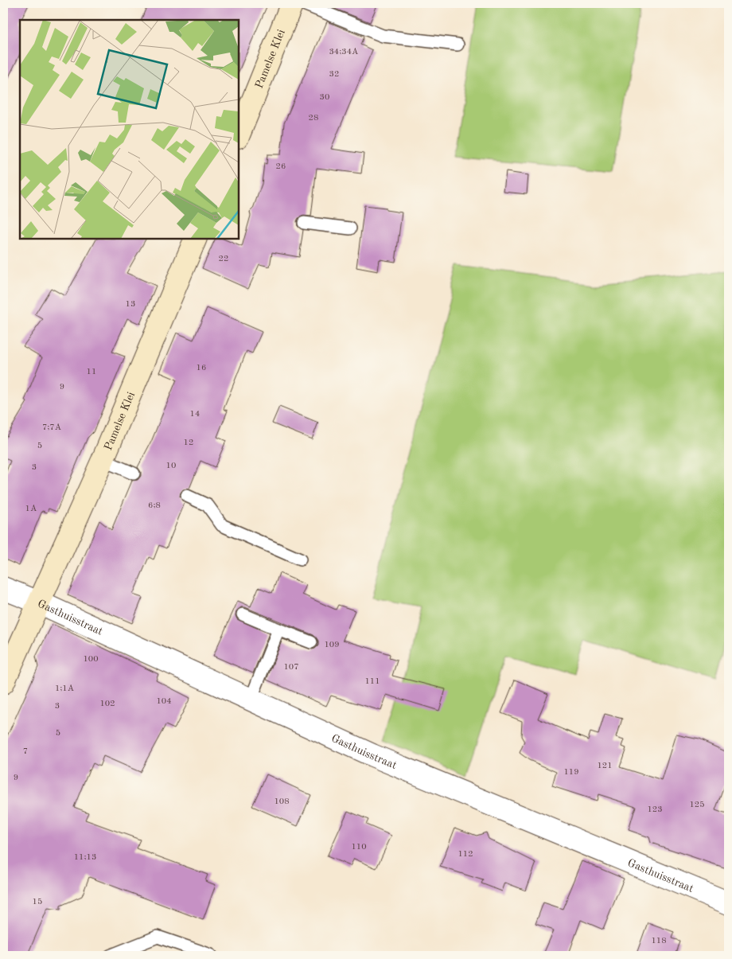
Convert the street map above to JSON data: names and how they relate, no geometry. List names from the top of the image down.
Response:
{
  "streets": {
    "main road": ["Pamelse Klei"],
    "street": ["Gasthuisstraat"]
  },
  "crossings": [
    ["Pamelse Klei", "Gasthuisstraat"]
  ],
  "house_numbers": [
    "34;34A",
    "32",
    "30",
    "28",
    "26",
    "22",
    "13",
    "16",
    "11",
    "9",
    "14",
    "7;7A",
    "12",
    "5",
    "10",
    "3",
    "6;8",
    "1A",
    "109",
    "100",
    "107",
    "111",
    "1;1A",
    "104",
    "102",
    "3",
    "5",
    "7",
    "121",
    "119",
    "9",
    "108",
    "125",
    "123",
    "110",
    "112",
    "11;13",
    "15",
    "118"
  ]
}
